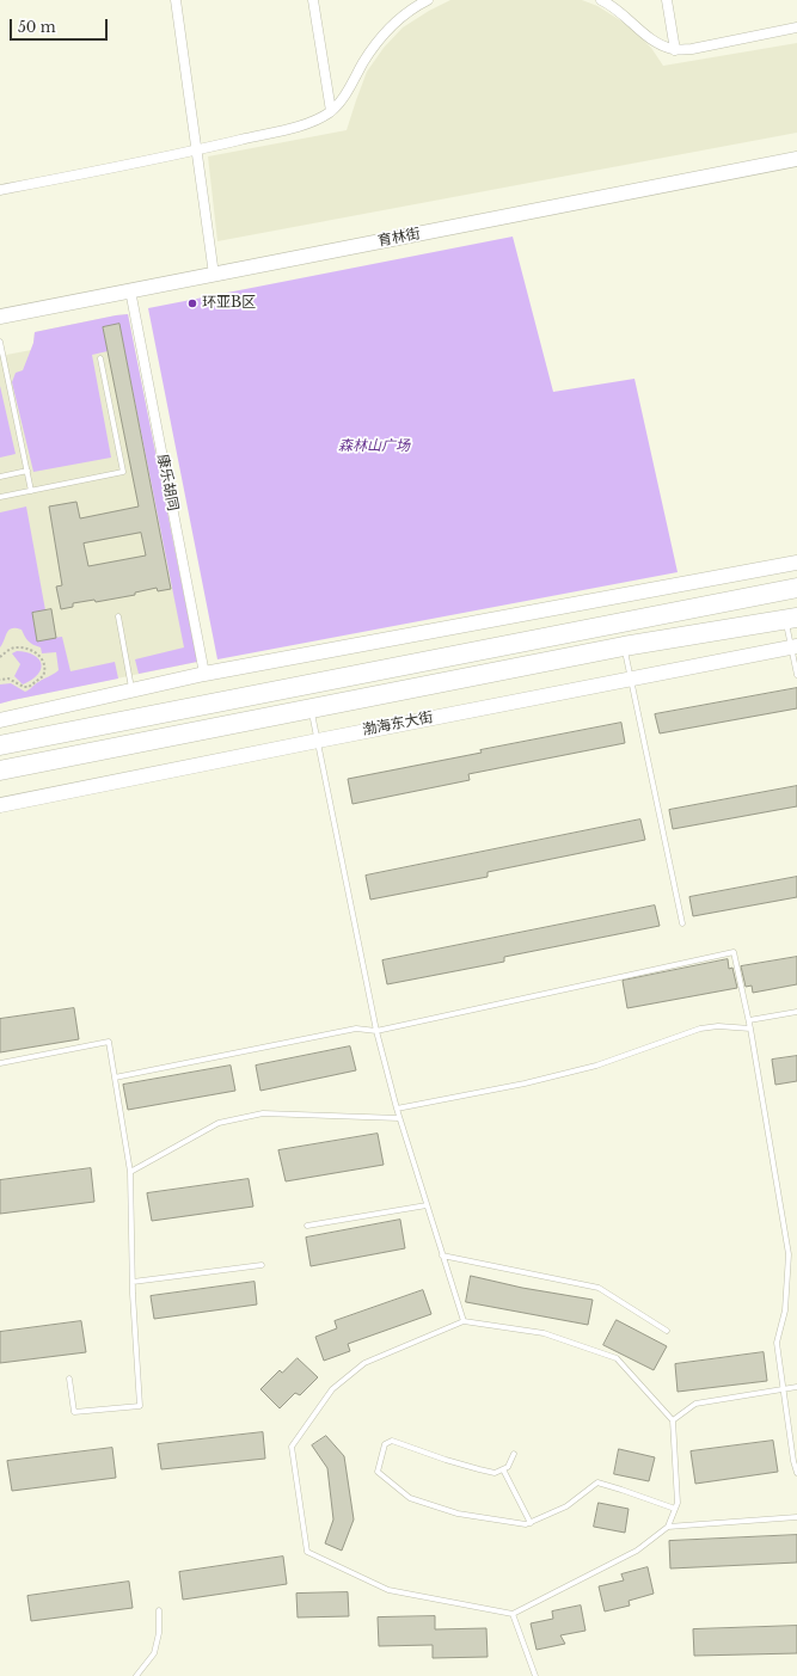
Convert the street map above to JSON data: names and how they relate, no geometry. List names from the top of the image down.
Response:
{
  "streets": {
    "street": ["育林街", "康乐胡同", "渤海东大街"]
  },
  "crossings": [
    ["育林街", "康乐胡同"]
  ],
  "parks": ["森林山广场"],
  "places": ["环亚B区"],
  "scale_bar": "50 m"
}
